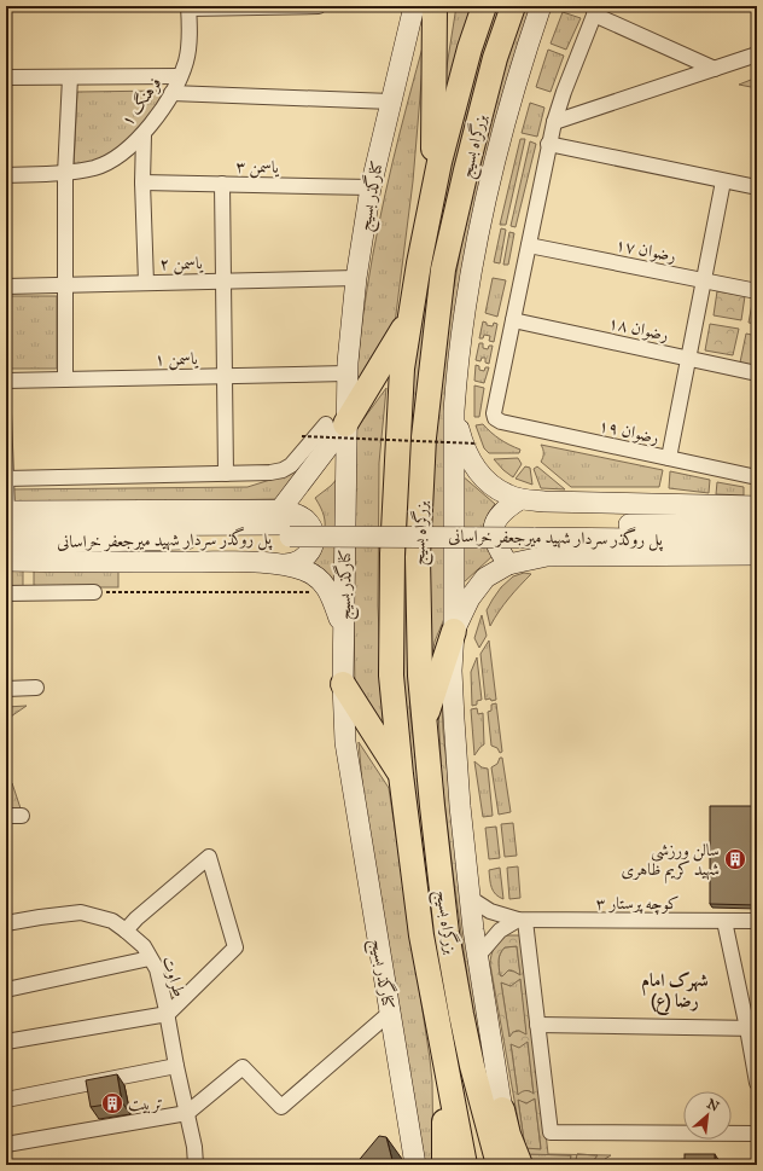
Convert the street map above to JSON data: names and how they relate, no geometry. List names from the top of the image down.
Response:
{
  "streets": {
    "highway": ["بزرگراه بسیج"],
    "main road": ["کنارگذر بسیج", "پل روگذر سردار شهید میرجعفر خراسانی"],
    "street": [
      "فرهنگ ۱",
      "یاسمن ۳",
      "رضوان ۱۷",
      "یاسمن ۲",
      "رضوان ۱۸",
      "یاسمن ۱",
      "رضوان ۱۹",
      "کوچه پرستار ۳",
      "طراوت"
    ]
  },
  "crossings": [
    ["یاسمن ۳", "کنارگذر بسیج"],
    ["کنارگذر بسیج", "یاسمن ۲"],
    ["کنارگذر بسیج", "یاسمن ۱"],
    ["رضوان ۱۸", "رضوان ۱۹"]
  ],
  "districts": ["شهرک امام رضا (ع)"],
  "places": {
    "building": ["سالن ورزشی شهید کریم ظاهری", "تربیت"]
  },
  "north": "top right"
}
